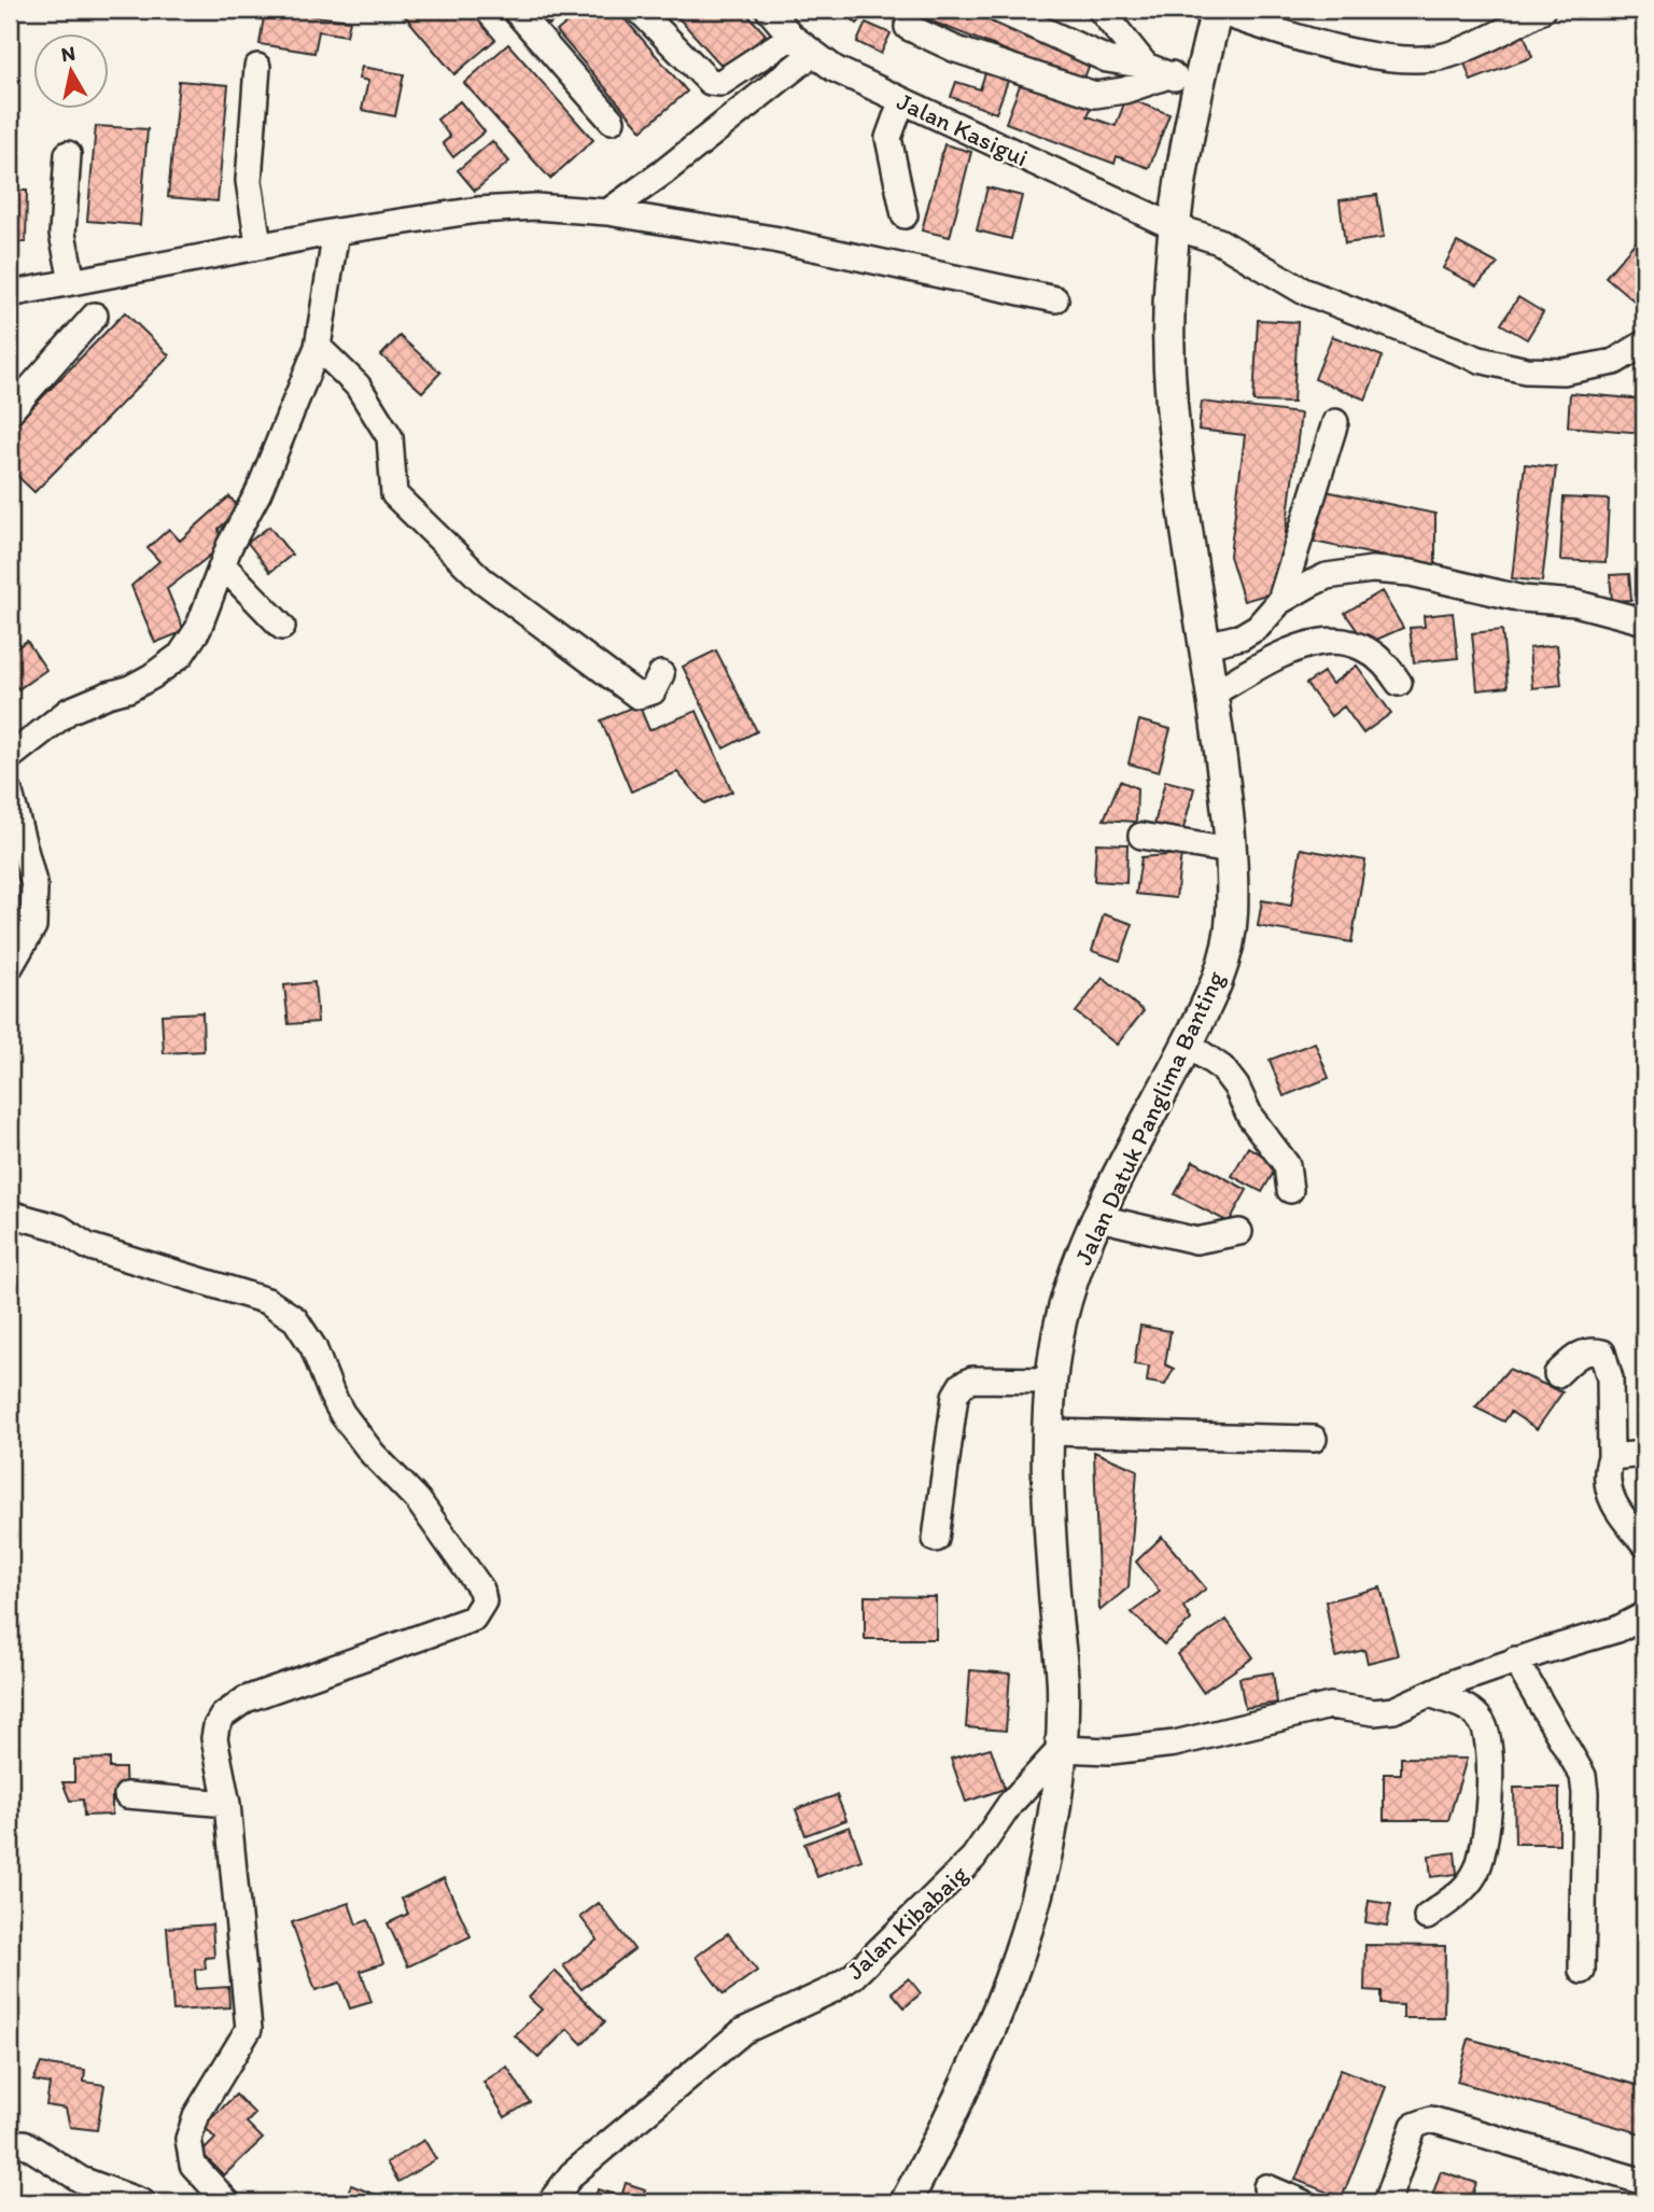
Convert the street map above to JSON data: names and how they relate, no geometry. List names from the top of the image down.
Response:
{
  "streets": {
    "main road": ["Jalan Datuk Panglima Banting"],
    "street": ["Jalan Kasigui", "Jalan Kibabaig"]
  },
  "crossings": [
    ["Jalan Kasigui", "Jalan Datuk Panglima Banting"],
    ["Jalan Datuk Panglima Banting", "Jalan Kibabaig"]
  ],
  "north": "top"
}
